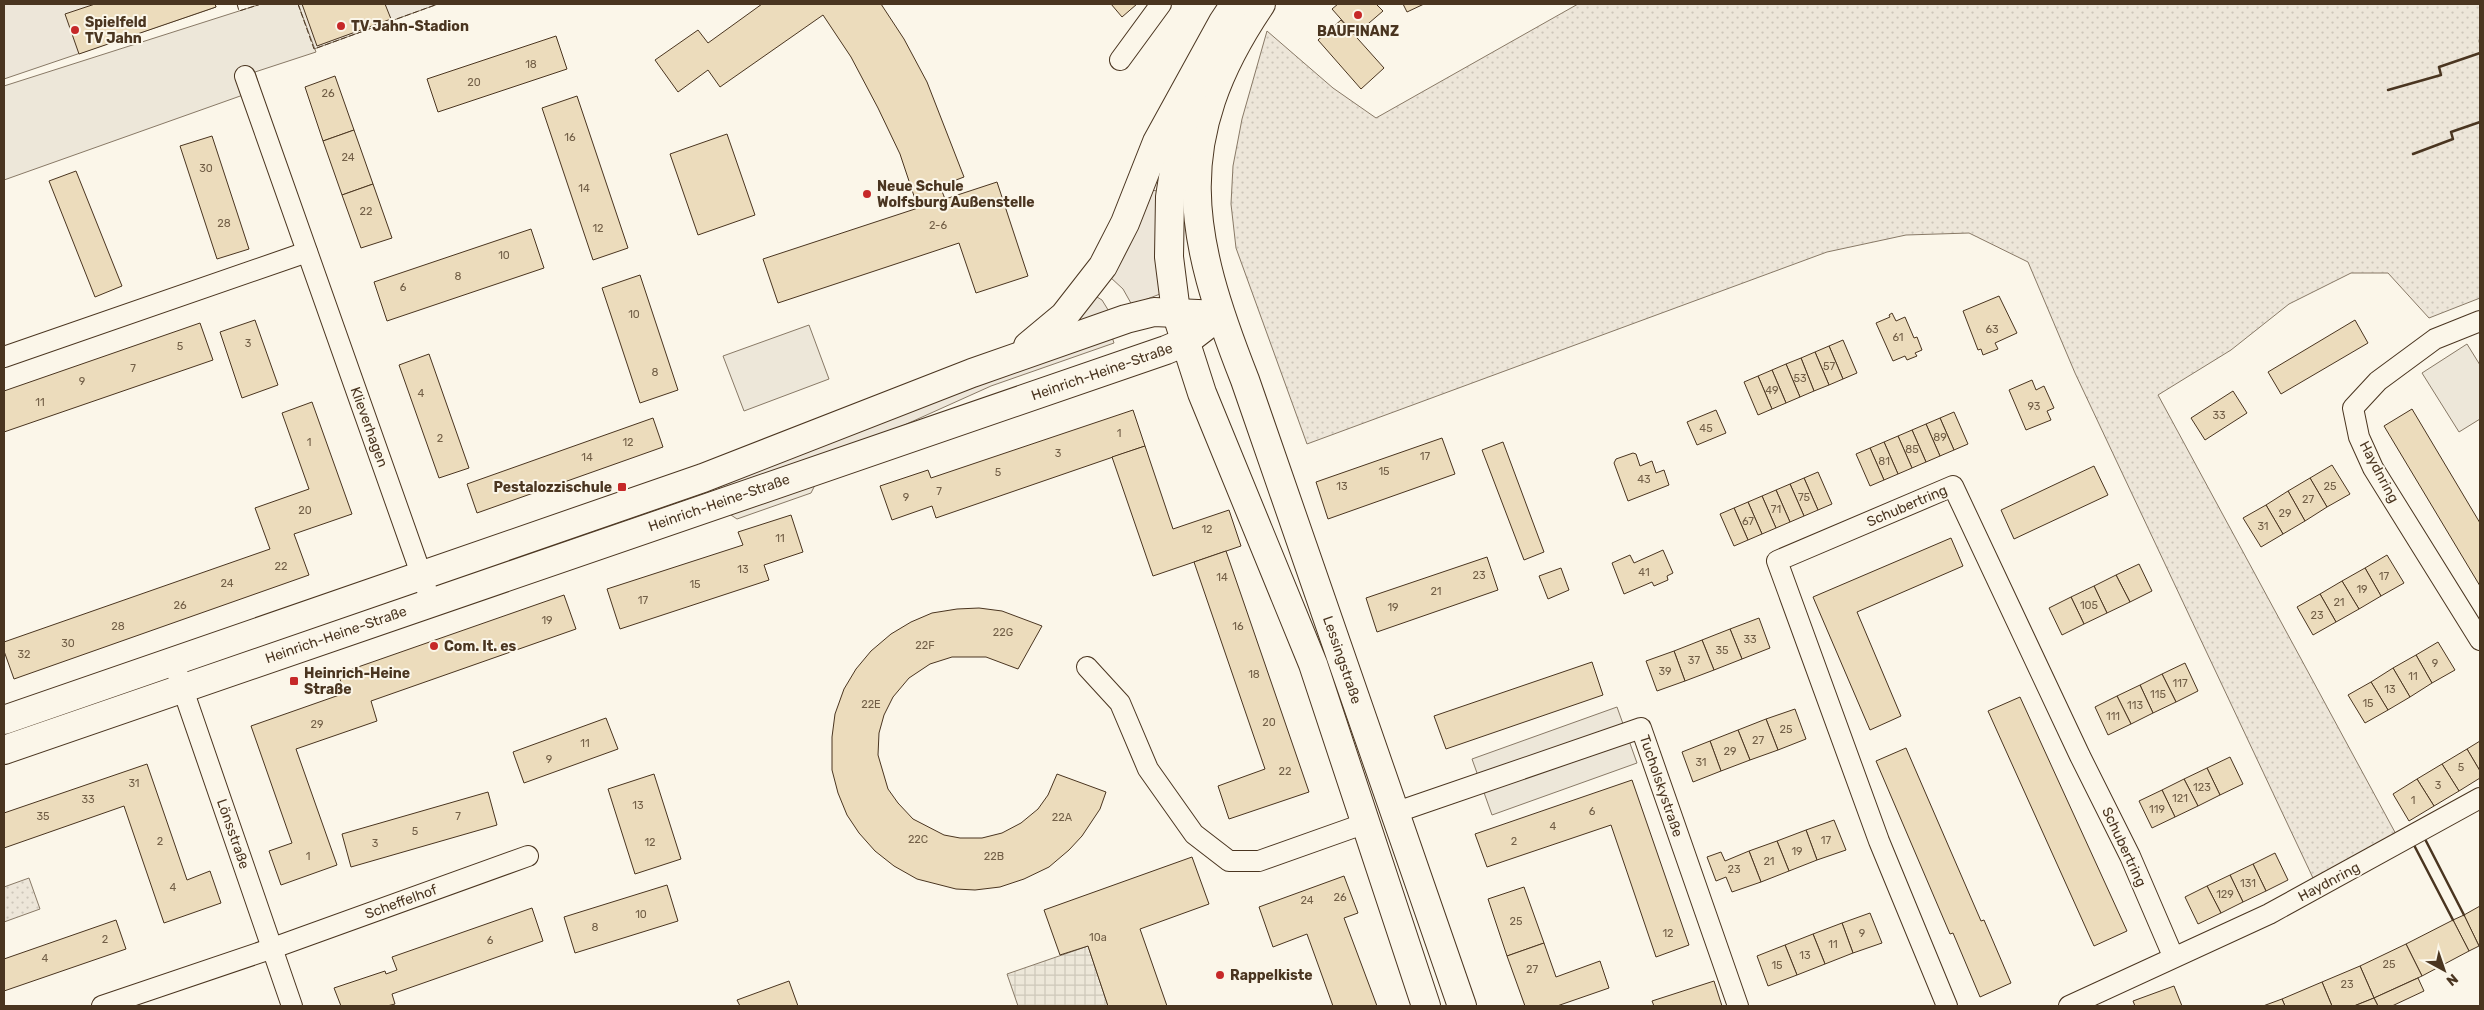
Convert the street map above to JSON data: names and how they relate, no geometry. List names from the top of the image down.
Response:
{
  "streets": {
    "street": [
      "Heinrich-Heine-Straße",
      "Klieverhagen",
      "Haydnring",
      "Schubertring",
      "Lessingstraße",
      "Tucholskystraße",
      "Lönsstraße",
      "Scheffelhof"
    ]
  },
  "crossings": [
    ["Heinrich-Heine-Straße", "Klieverhagen"],
    ["Heinrich-Heine-Straße", "Lessingstraße"],
    ["Heinrich-Heine-Straße", "Lönsstraße"],
    ["Haydnring", "Schubertring"],
    ["Lessingstraße", "Tucholskystraße"],
    ["Lönsstraße", "Scheffelhof"]
  ],
  "places": {
    "other": [
      "BAUFINANZ",
      "TV Jahn-Stadion",
      "Spielfeld TV Jahn",
      "Neue Schule Wolfsburg Außenstelle",
      "Com. It. es",
      "Rappelkiste"
    ],
    "transit": ["Pestalozzischule", "Heinrich-Heine Straße"]
  },
  "house_numbers": [
    "18",
    "20",
    "26",
    "16",
    "24",
    "30",
    "14",
    "22",
    "28",
    "2-6",
    "12",
    "10",
    "8",
    "6",
    "10",
    "63",
    "61",
    "3",
    "5",
    "57",
    "7",
    "8",
    "53",
    "9",
    "49",
    "4",
    "11",
    "93",
    "33",
    "45",
    "1",
    "89",
    "2",
    "1",
    "12",
    "85",
    "3",
    "17",
    "14",
    "81",
    "15",
    "5",
    "43",
    "13",
    "25",
    "7",
    "9",
    "75",
    "27",
    "71",
    "20",
    "29",
    "67",
    "31",
    "12",
    "11",
    "22",
    "13",
    "41",
    "23",
    "17",
    "14",
    "24",
    "15",
    "19",
    "21",
    "17",
    "21",
    "26",
    "105",
    "19",
    "23",
    "19",
    "28",
    "16",
    "22G",
    "33",
    "30",
    "22F",
    "35",
    "32",
    "37",
    "9",
    "39",
    "18",
    "11",
    "117",
    "13",
    "115",
    "15",
    "22E",
    "113",
    "111",
    "20",
    "29",
    "25",
    "27",
    "11",
    "29",
    "9",
    "31",
    "5",
    "22",
    "31",
    "3",
    "123",
    "121",
    "33",
    "1",
    "13",
    "119",
    "6",
    "35",
    "7",
    "22A",
    "4",
    "5",
    "22C",
    "17",
    "2",
    "2",
    "12",
    "3",
    "19",
    "1",
    "22B",
    "21",
    "23",
    "131",
    "4",
    "129",
    "26",
    "24",
    "10",
    "25",
    "8",
    "12",
    "9",
    "10a",
    "2",
    "6",
    "11",
    "13",
    "4",
    "25",
    "15",
    "27",
    "23"
  ],
  "north": "bottom right"
}
